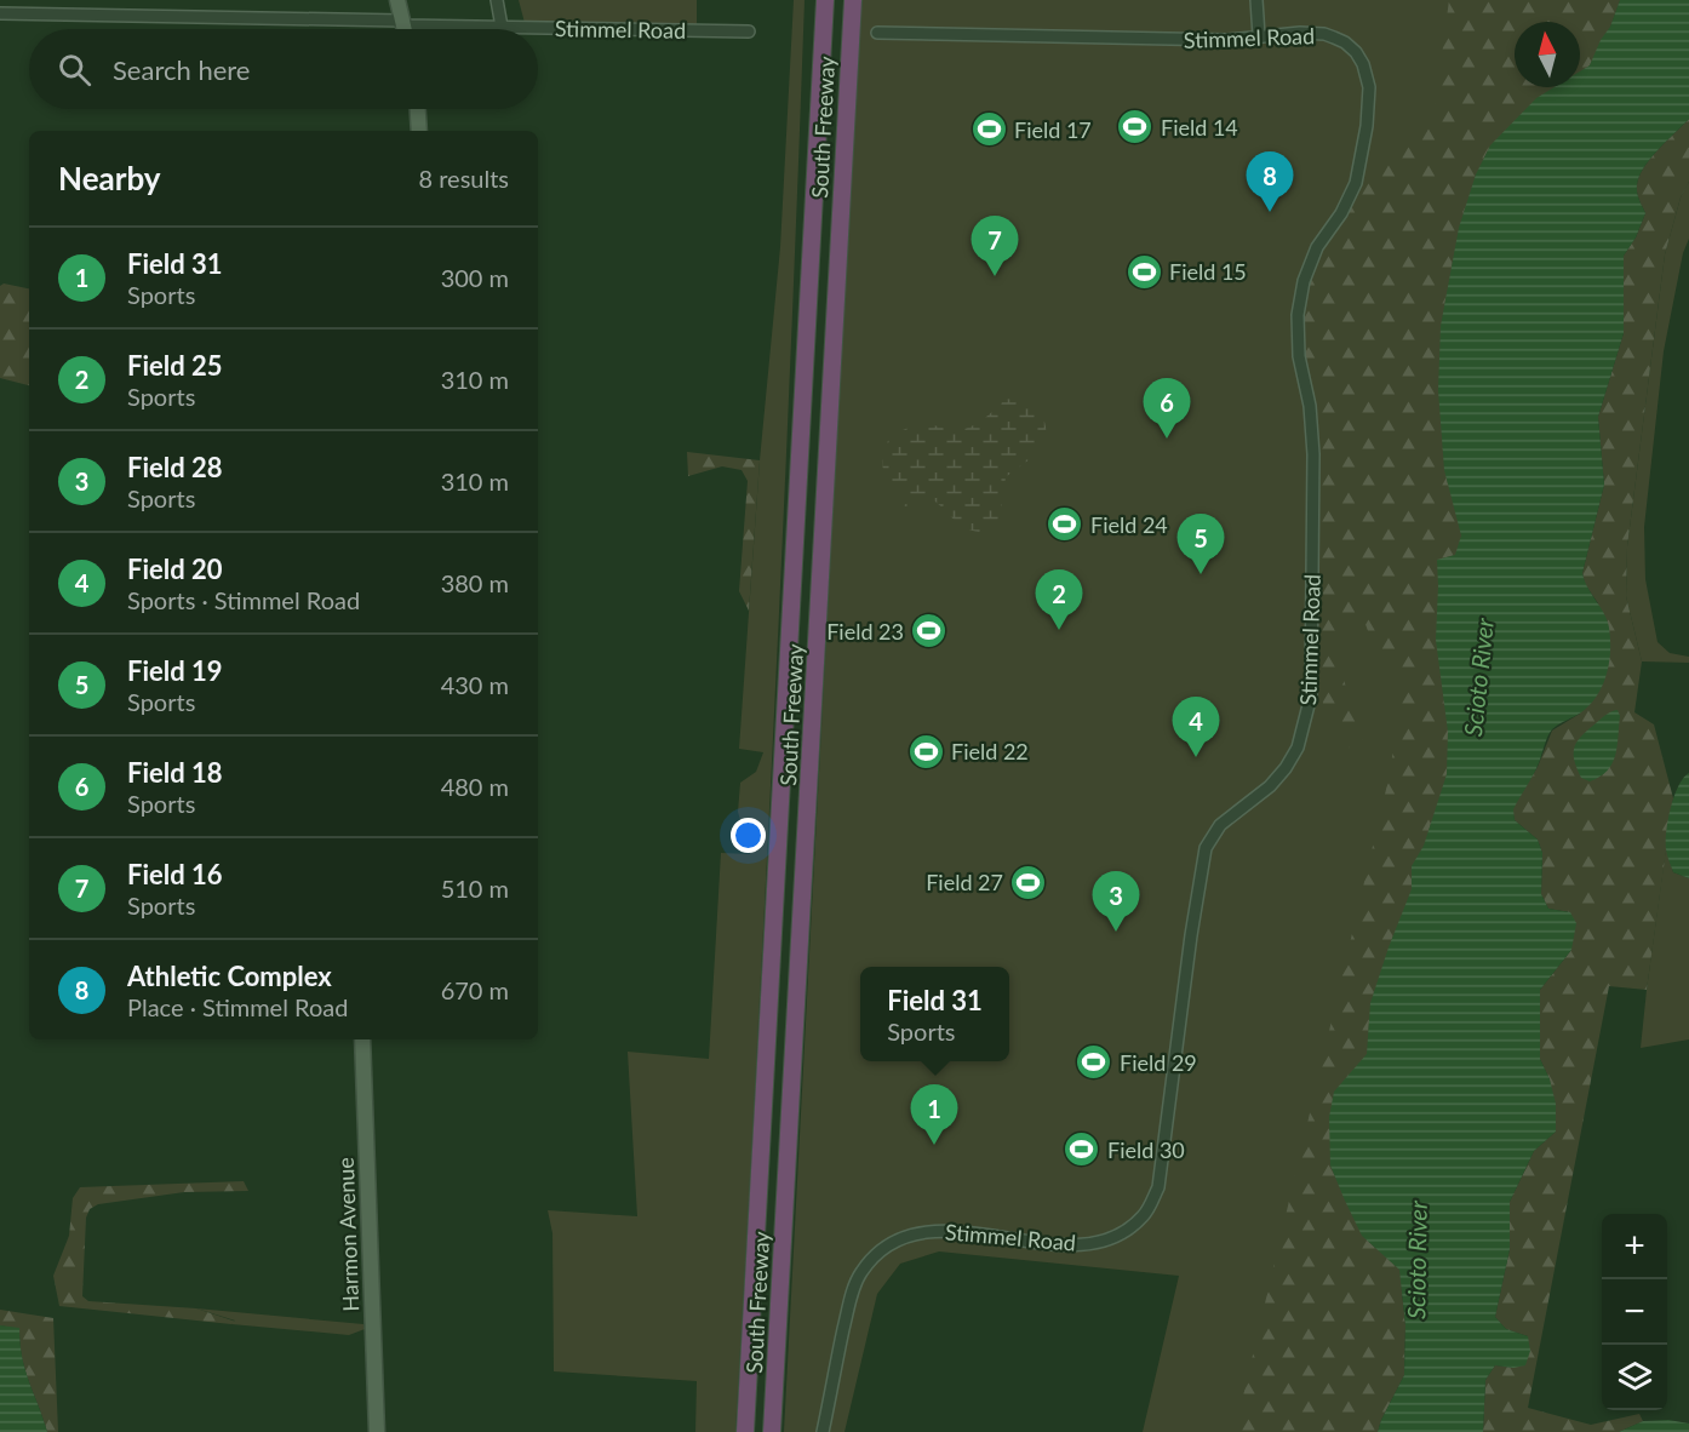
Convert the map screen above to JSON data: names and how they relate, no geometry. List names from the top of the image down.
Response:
{
  "streets": {
    "highway": ["South Freeway"],
    "main road": ["Harmon Avenue"],
    "street": ["Stimmel Road"]
  },
  "water": ["Scioto River"],
  "places": {
    "sports": [
      "Field 14",
      "Field 17",
      "Field 15",
      "Field 24",
      "Field 23",
      "Field 22",
      "Field 27",
      "Field 29",
      "Field 30"
    ]
  },
  "north": "top",
  "page": {
    "search": "Search here",
    "heading": ["Nearby", "8 results"],
    "pins": [
      "8",
      "7",
      "6",
      "5",
      "2",
      "4",
      "3",
      "1"
    ],
    "list": [
      {
        "mark": "1",
        "name": "Field 31",
        "note": "Sports",
        "value": "300 m"
      },
      {
        "mark": "2",
        "name": "Field 25",
        "note": "Sports",
        "value": "310 m"
      },
      {
        "mark": "3",
        "name": "Field 28",
        "note": "Sports",
        "value": "310 m"
      },
      {
        "mark": "4",
        "name": "Field 20",
        "note": "Sports · Stimmel Road",
        "value": "380 m"
      },
      {
        "mark": "5",
        "name": "Field 19",
        "note": "Sports",
        "value": "430 m"
      },
      {
        "mark": "6",
        "name": "Field 18",
        "note": "Sports",
        "value": "480 m"
      },
      {
        "mark": "7",
        "name": "Field 16",
        "note": "Sports",
        "value": "510 m"
      },
      {
        "mark": "8",
        "name": "Athletic Complex",
        "note": "Place · Stimmel Road",
        "value": "670 m"
      }
    ],
    "popup": ["Field 31", "Sports"],
    "map_buttons": ["+", "−"]
  }
}
